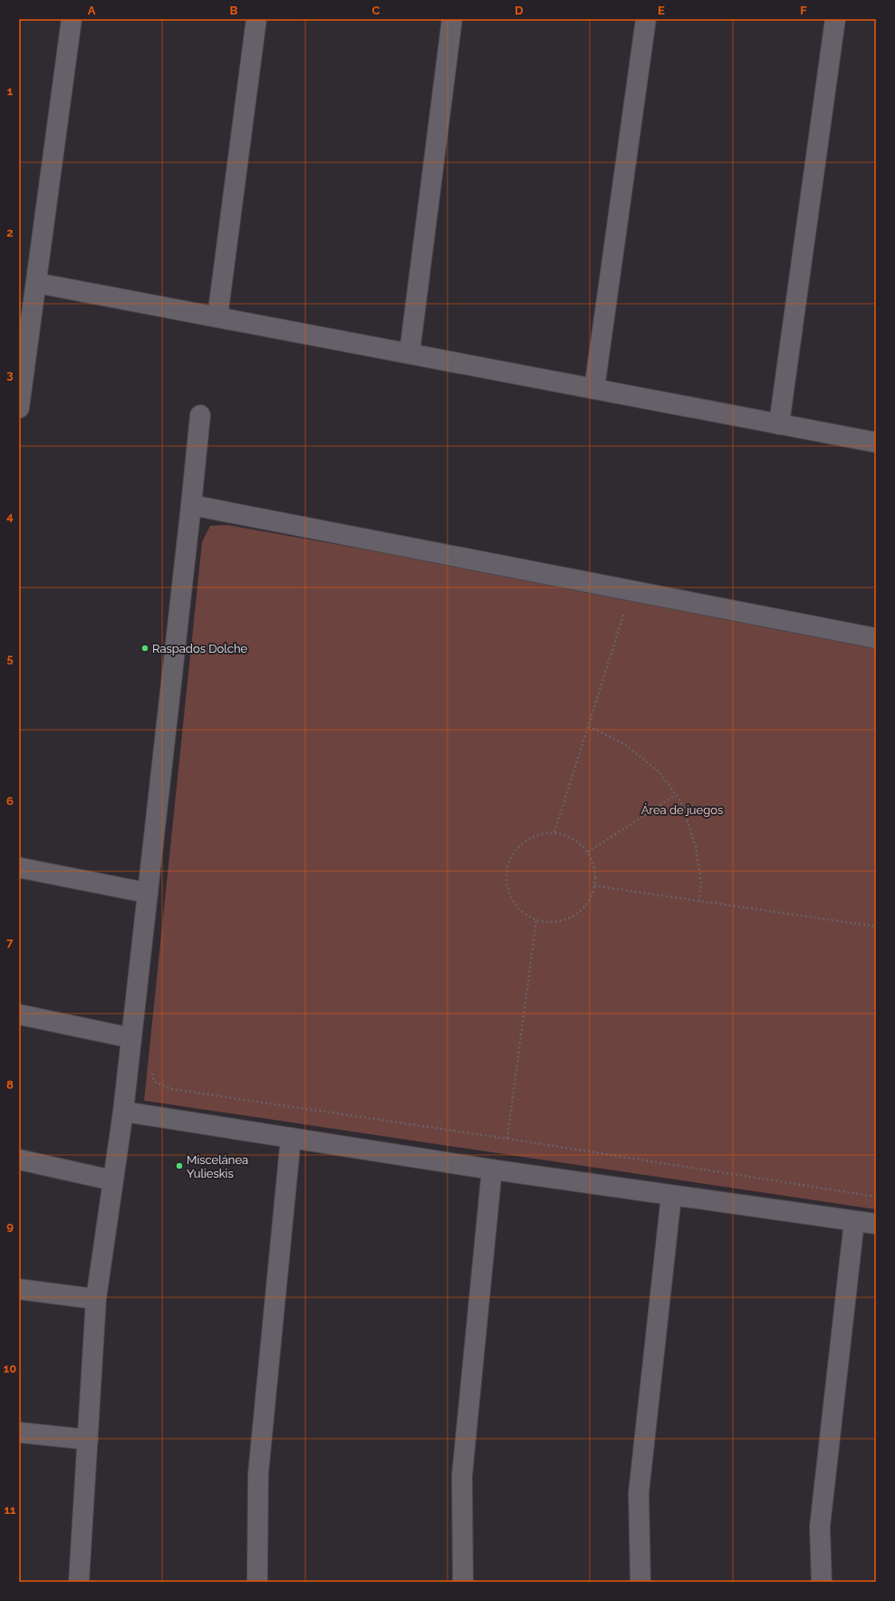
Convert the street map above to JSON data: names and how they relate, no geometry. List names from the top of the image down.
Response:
{
  "parks": ["Área de juegos"],
  "places": ["Raspados Dolche", "Miscelánea Yulieskis"],
  "grid": {
    "columns": [
      "A",
      "B",
      "C",
      "D",
      "E",
      "F"
    ],
    "rows": [
      "1",
      "2",
      "3",
      "4",
      "5",
      "6",
      "7",
      "8",
      "9",
      "10",
      "11"
    ]
  }
}
